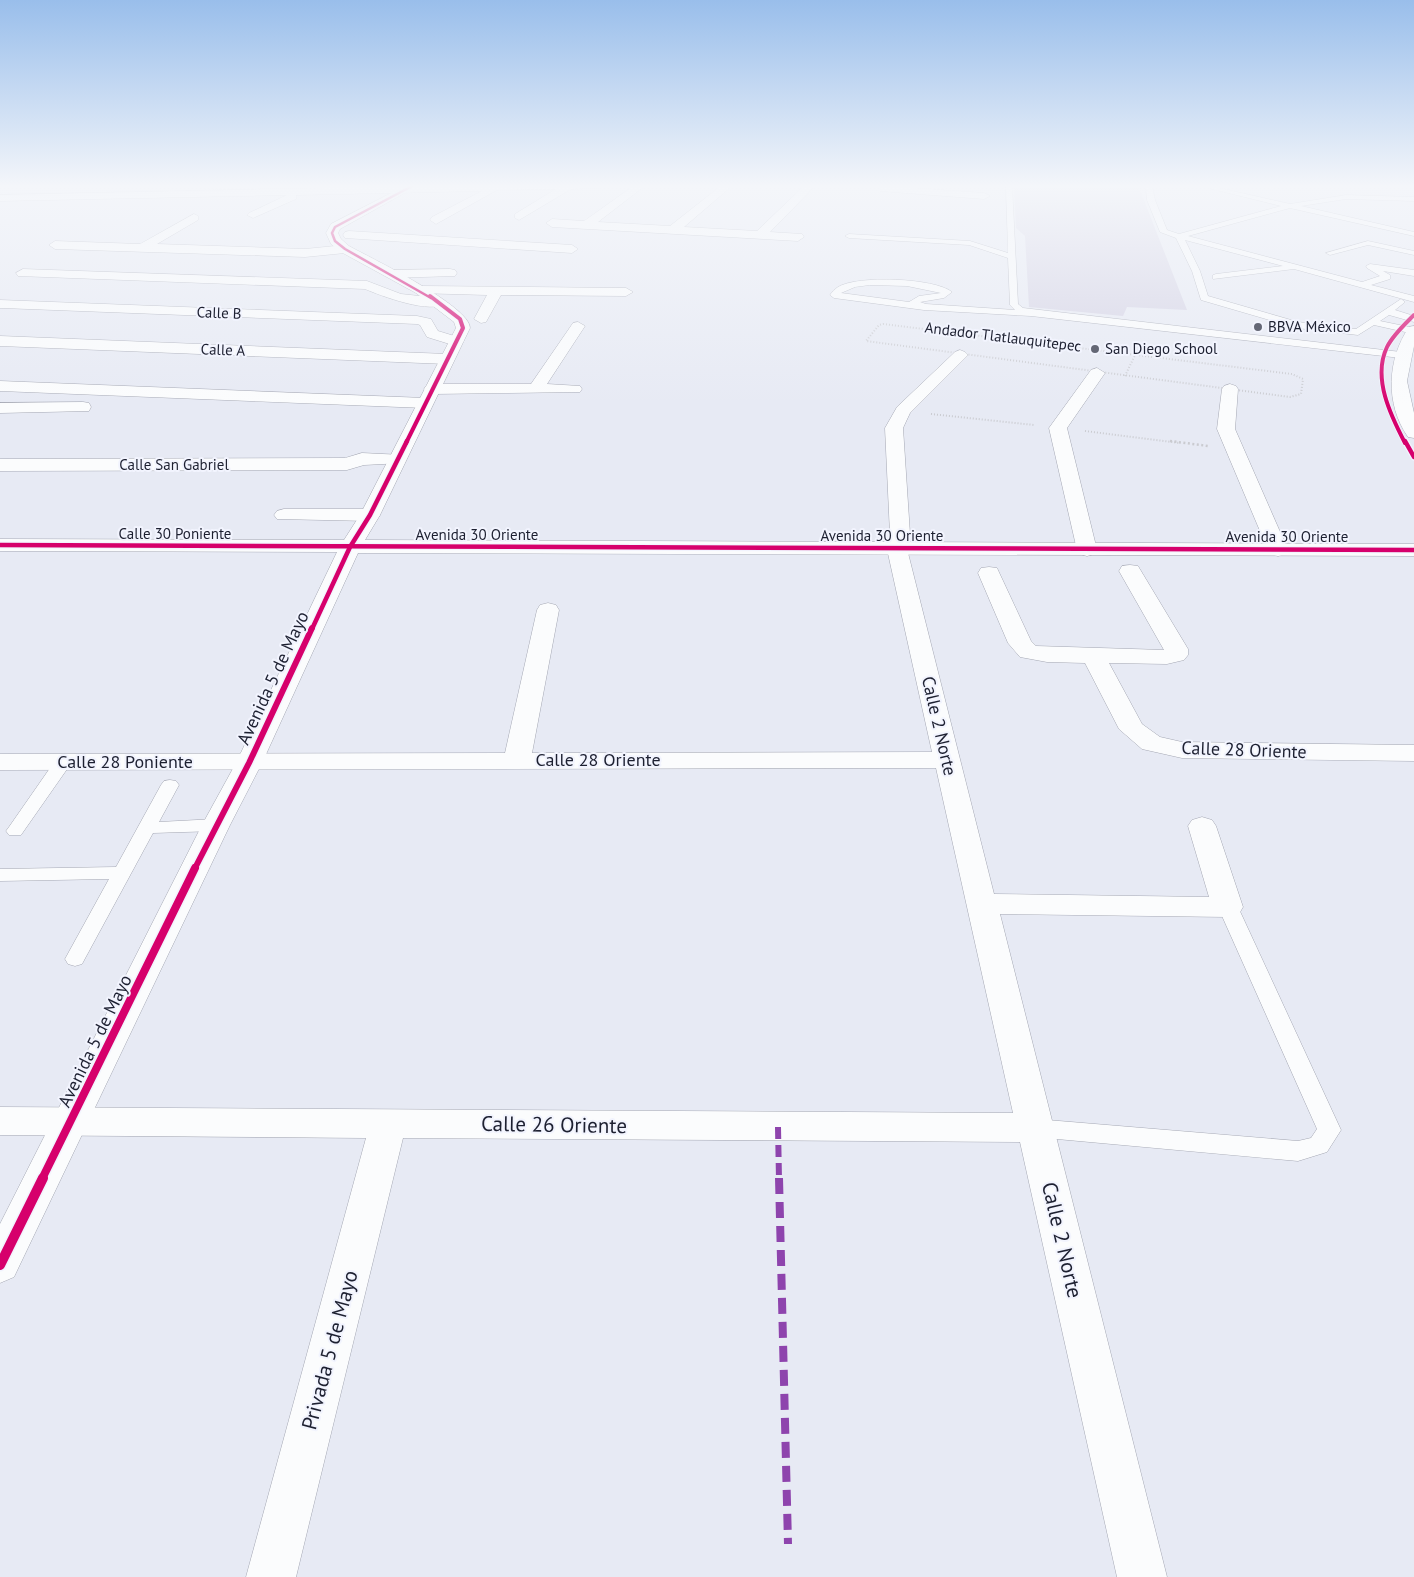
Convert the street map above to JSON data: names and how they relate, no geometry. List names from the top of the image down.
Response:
{
  "streets": {
    "street": [
      "Calle B",
      "Calle A",
      "Calle San Gabriel",
      "Calle 30 Poniente",
      "Avenida 30 Oriente",
      "Avenida 5 de Mayo",
      "Calle 2 Norte",
      "Calle 28 Oriente",
      "Calle 28 Poniente",
      "Calle 26 Oriente",
      "Privada 5 de Mayo"
    ],
    "path": ["Andador Tlatlauquitepec"]
  },
  "crossings": [
    ["Calle B", "Avenida 5 de Mayo"],
    ["Calle A", "Avenida 5 de Mayo"],
    ["Calle San Gabriel", "Avenida 5 de Mayo"],
    ["Calle 30 Poniente", "Avenida 30 Oriente"],
    ["Calle 30 Poniente", "Avenida 5 de Mayo"],
    ["Avenida 30 Oriente", "Avenida 5 de Mayo"],
    ["Avenida 30 Oriente", "Calle 2 Norte"],
    ["Avenida 5 de Mayo", "Calle 28 Oriente"],
    ["Avenida 5 de Mayo", "Calle 28 Poniente"],
    ["Avenida 5 de Mayo", "Calle 26 Oriente"],
    ["Calle 2 Norte", "Calle 28 Oriente"],
    ["Calle 2 Norte", "Calle 26 Oriente"],
    ["Calle 28 Oriente", "Calle 28 Poniente"],
    ["Calle 26 Oriente", "Privada 5 de Mayo"]
  ],
  "places": ["BBVA México", "San Diego School"]
}
